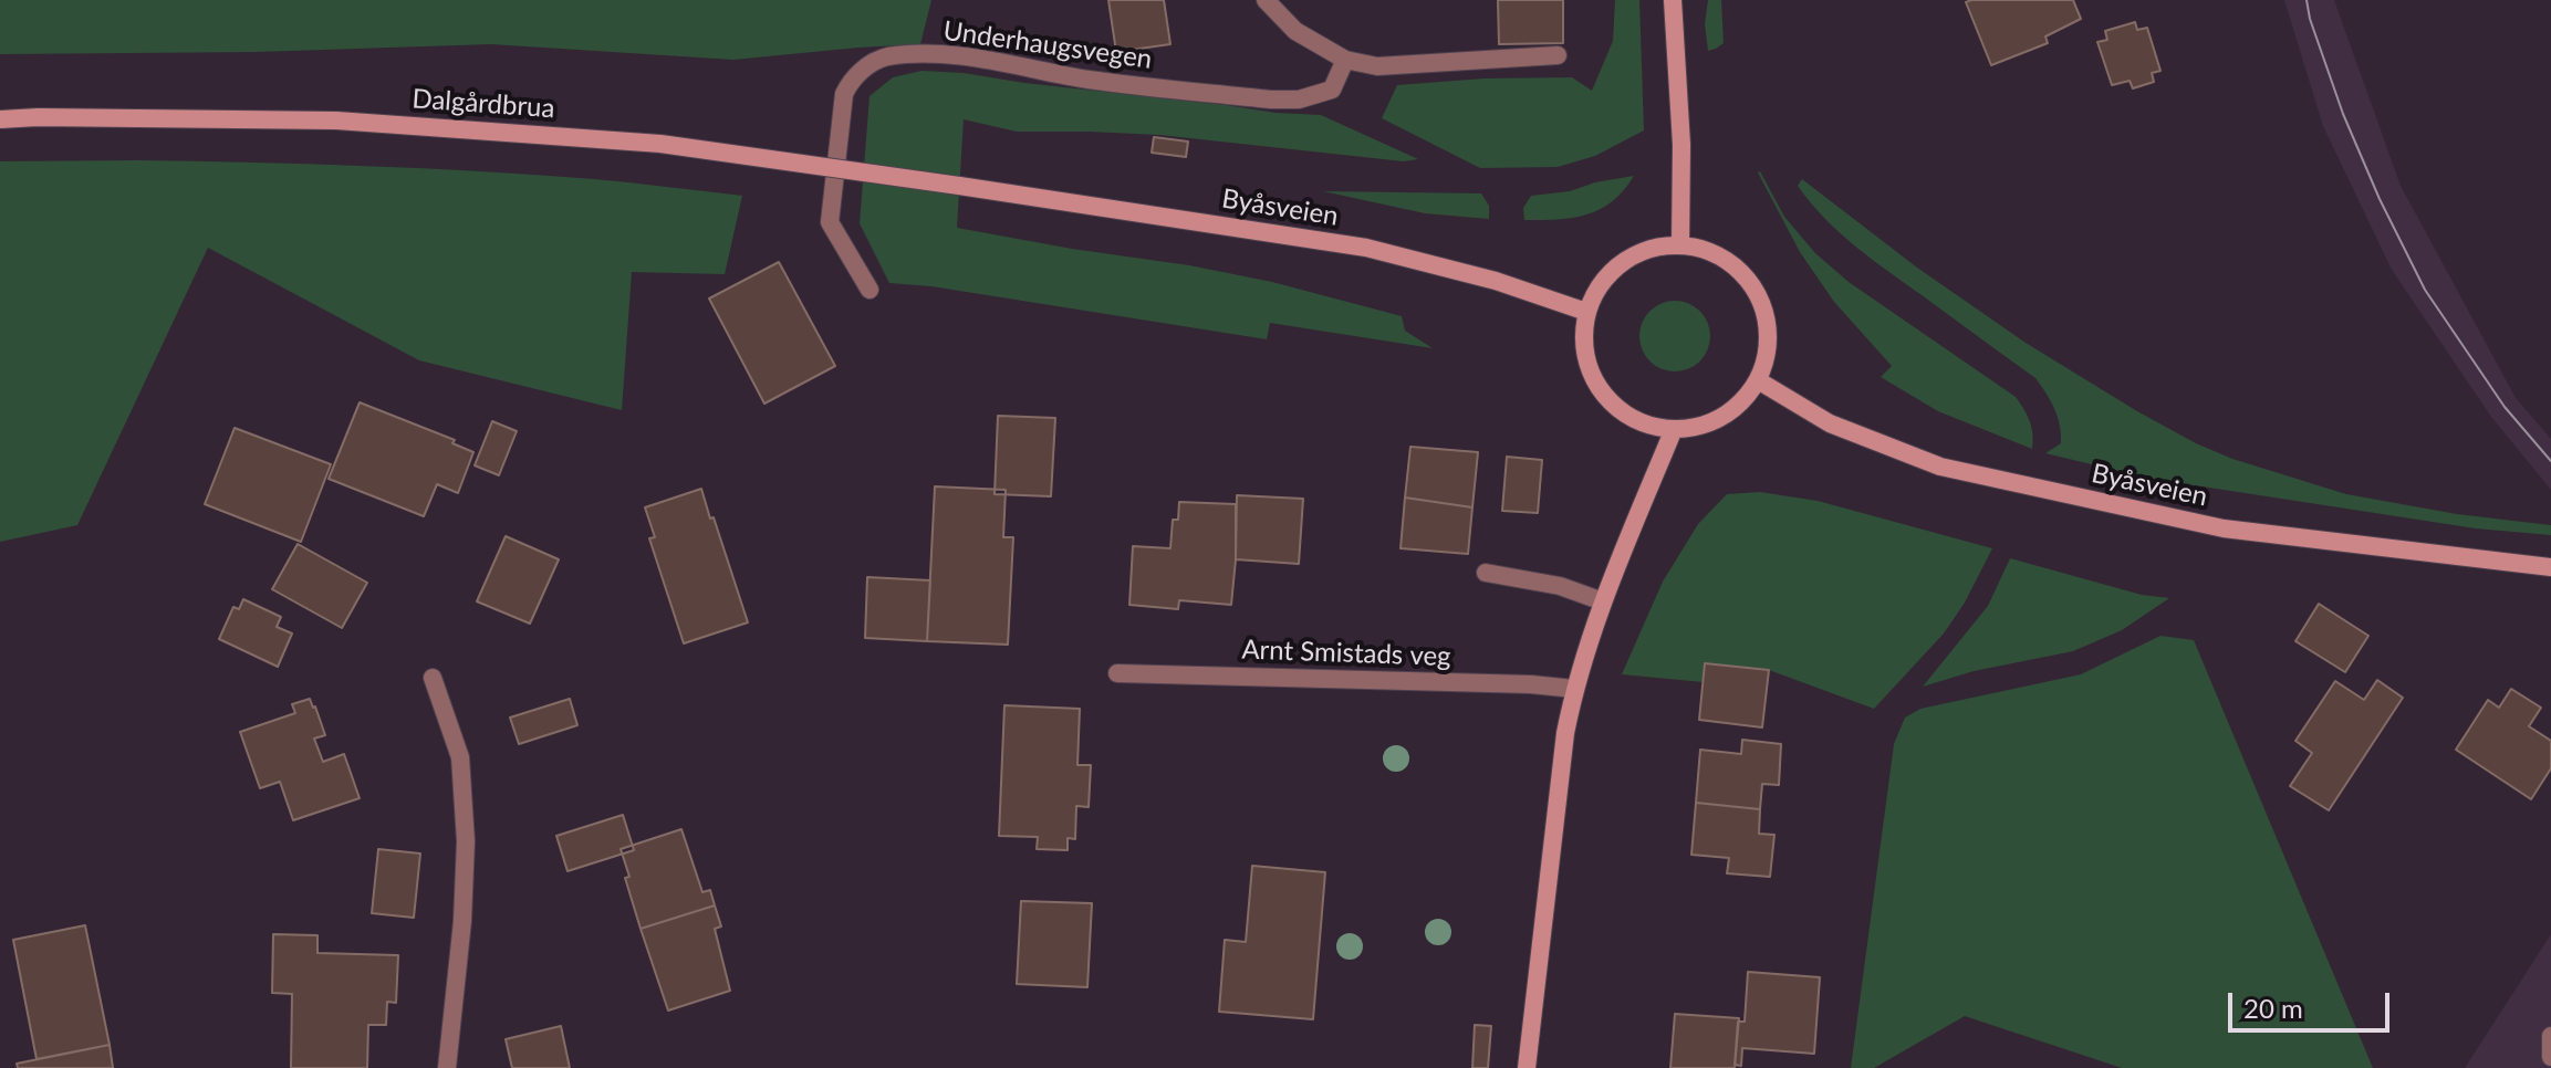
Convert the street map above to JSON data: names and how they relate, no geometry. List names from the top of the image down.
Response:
{
  "streets": {
    "main road": ["Dalgårdbrua", "Byåsveien"],
    "street": ["Underhaugsvegen", "Arnt Smistads veg"]
  },
  "crossings": [
    ["Dalgårdbrua", "Byåsveien"]
  ],
  "scale_bar": "20 m"
}
